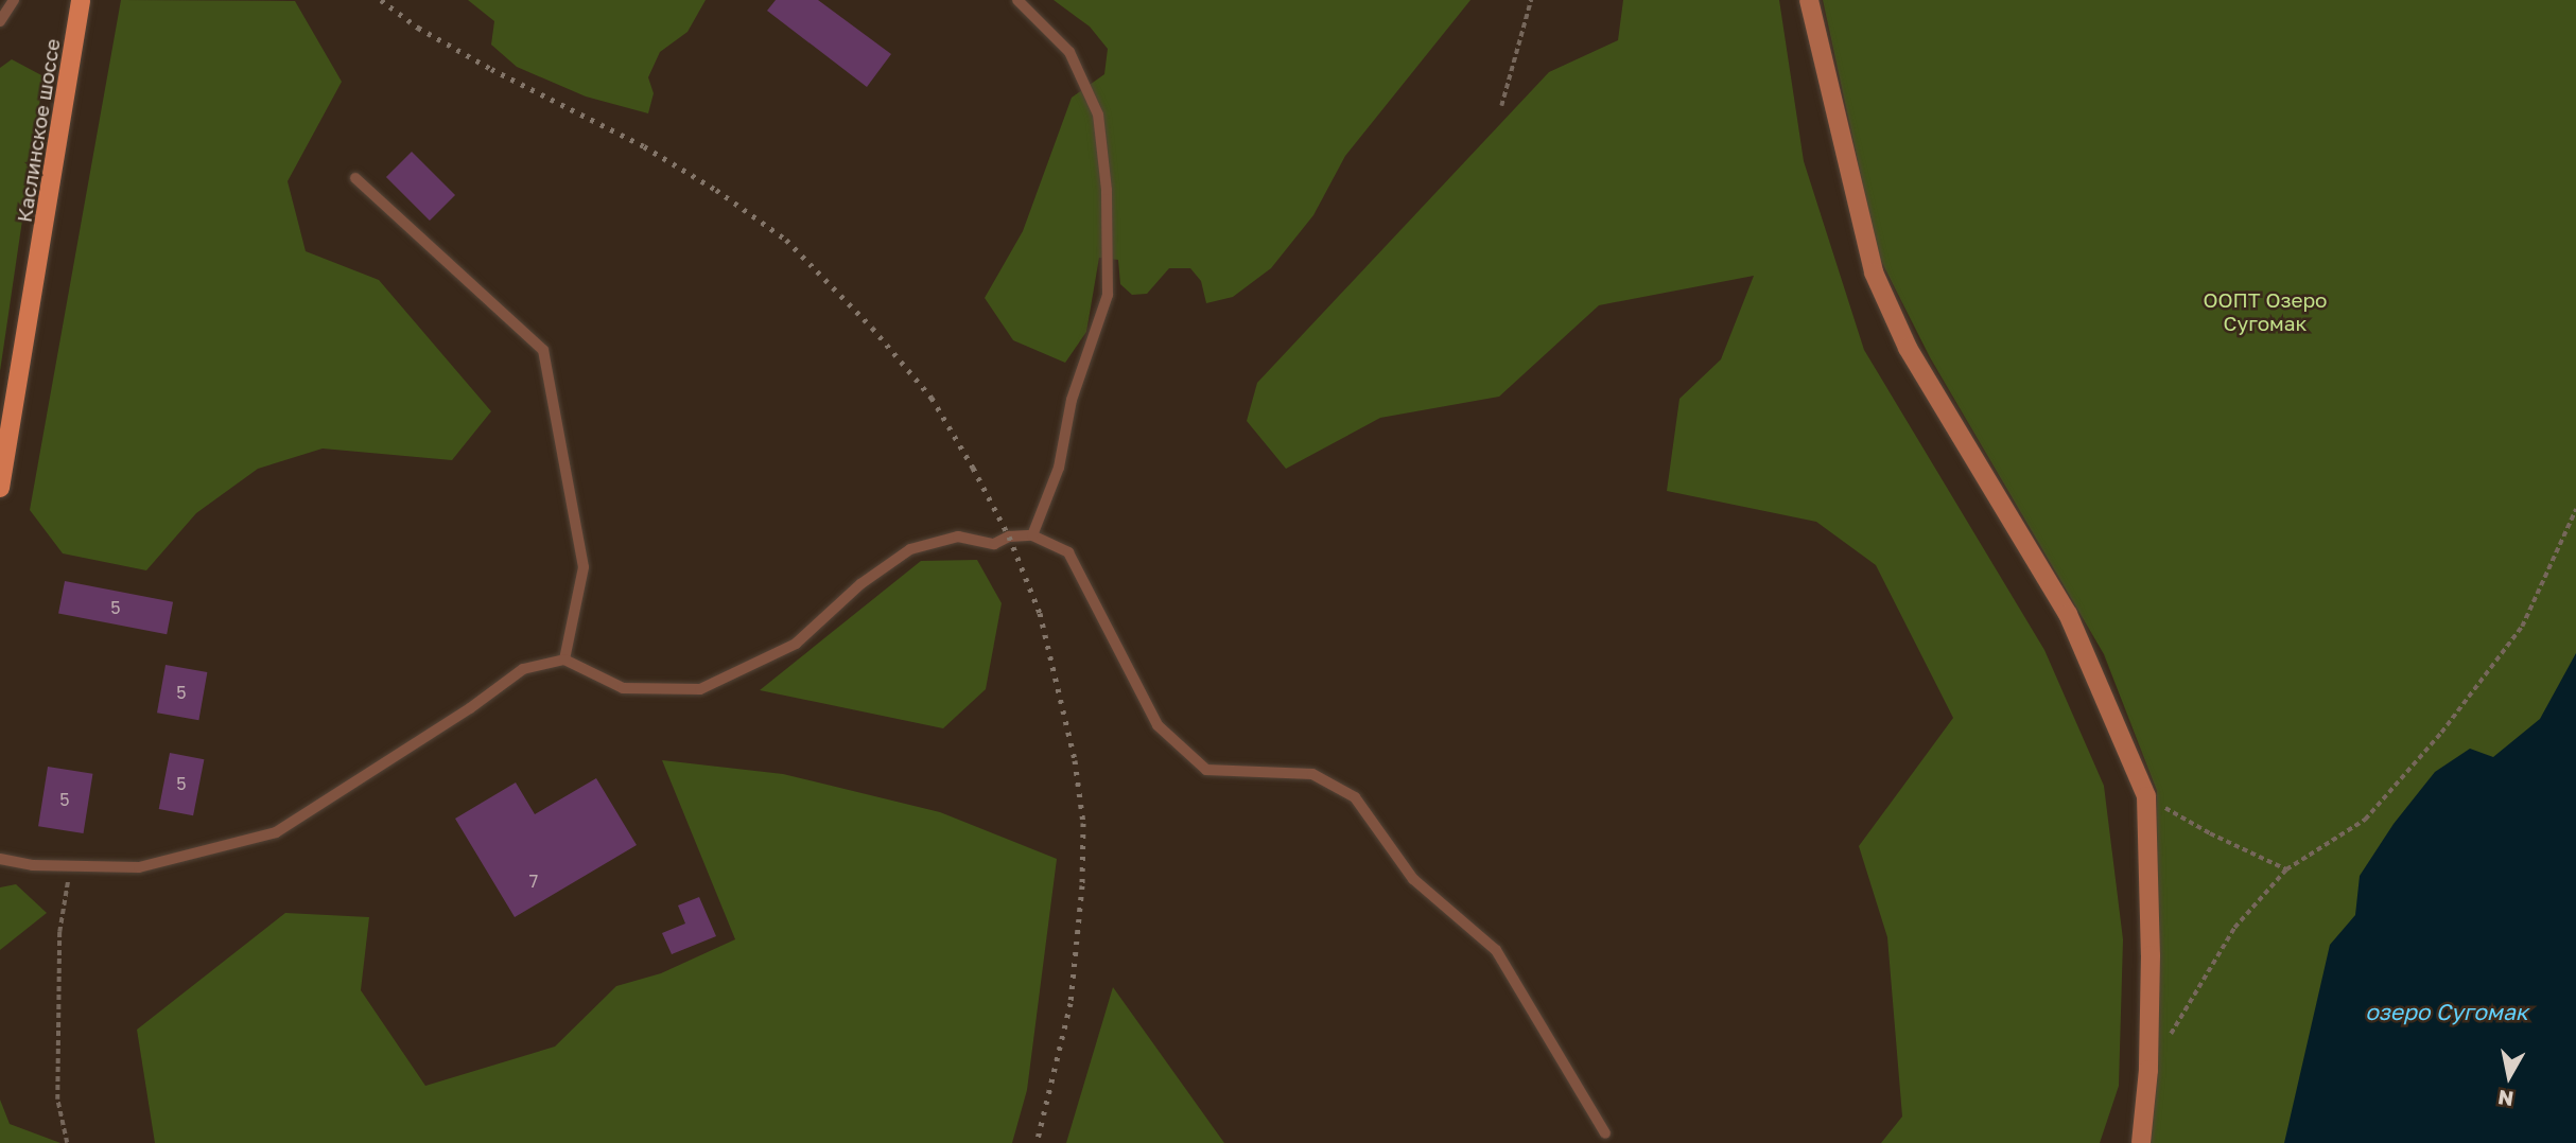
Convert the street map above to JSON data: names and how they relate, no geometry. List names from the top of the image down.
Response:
{
  "streets": {
    "main road": ["Каслинское шоссе"]
  },
  "water": ["озеро Сугомак"],
  "parks": ["ООПТ Озеро Сугомак"],
  "house_numbers": [
    "5",
    "5",
    "5",
    "5",
    "7"
  ],
  "north": "bottom"
}
